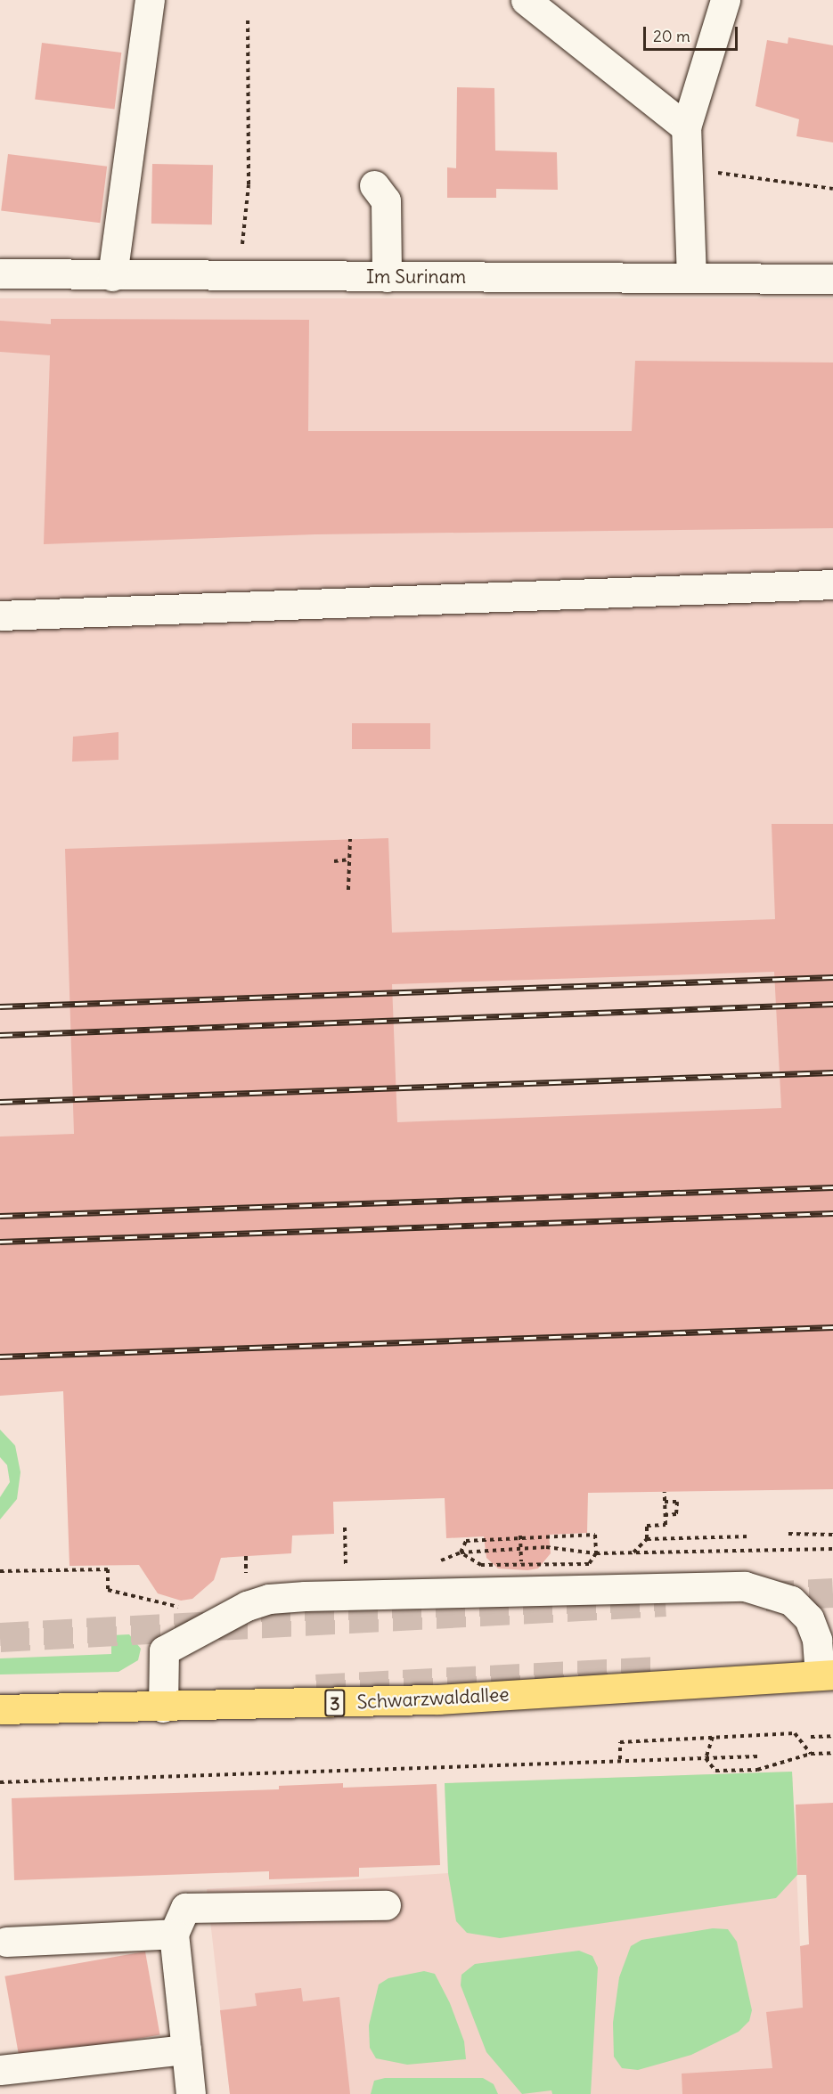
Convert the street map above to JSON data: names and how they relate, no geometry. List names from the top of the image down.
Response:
{
  "streets": {
    "main road": ["Schwarzwaldallee", "3"],
    "street": ["Im Surinam"]
  },
  "scale_bar": "20 m"
}
